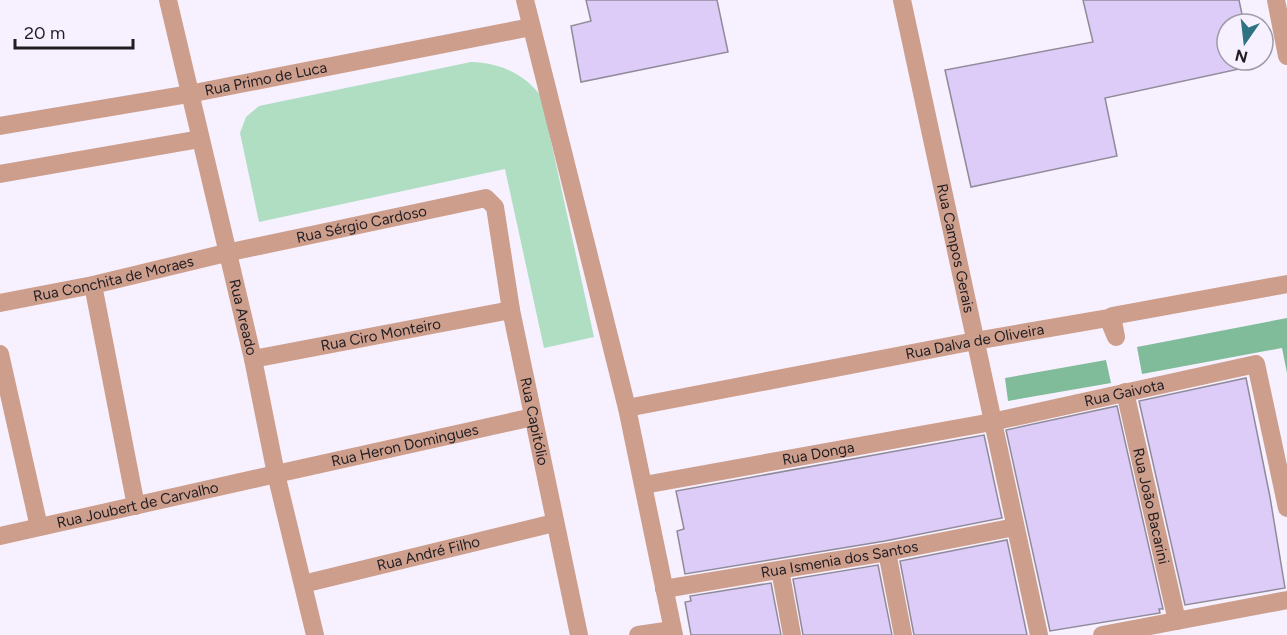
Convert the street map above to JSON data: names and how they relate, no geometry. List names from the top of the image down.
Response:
{
  "streets": {
    "street": [
      "Rua Primo de Luca",
      "Rua Sérgio Cardoso",
      "Rua Campos Gerais",
      "Rua Conchita de Moraes",
      "Rua Areado",
      "Rua Ciro Monteiro",
      "Rua Dalva de Oliveira",
      "Rua Gaivota",
      "Rua Capitólio",
      "Rua Heron Domingues",
      "Rua Donga",
      "Rua Joubert de Carvalho",
      "Rua João Bacarini",
      "Rua André Filho",
      "Rua Ismenia dos Santos"
    ]
  },
  "crossings": [
    ["Rua Primo de Luca", "Rua Areado"],
    ["Rua Sérgio Cardoso", "Rua Conchita de Moraes"],
    ["Rua Sérgio Cardoso", "Rua Areado"],
    ["Rua Sérgio Cardoso", "Rua Capitólio"],
    ["Rua Campos Gerais", "Rua Dalva de Oliveira"],
    ["Rua Campos Gerais", "Rua Gaivota"],
    ["Rua Campos Gerais", "Rua Donga"],
    ["Rua Campos Gerais", "Rua Ismenia dos Santos"],
    ["Rua Conchita de Moraes", "Rua Areado"],
    ["Rua Areado", "Rua Ciro Monteiro"],
    ["Rua Areado", "Rua Heron Domingues"],
    ["Rua Areado", "Rua Joubert de Carvalho"],
    ["Rua Areado", "Rua André Filho"],
    ["Rua Ciro Monteiro", "Rua Capitólio"],
    ["Rua Gaivota", "Rua Donga"],
    ["Rua Gaivota", "Rua João Bacarini"],
    ["Rua Capitólio", "Rua Heron Domingues"],
    ["Rua Capitólio", "Rua André Filho"],
    ["Rua Heron Domingues", "Rua Joubert de Carvalho"]
  ],
  "scale_bar": "20 m",
  "north": "bottom"
}
